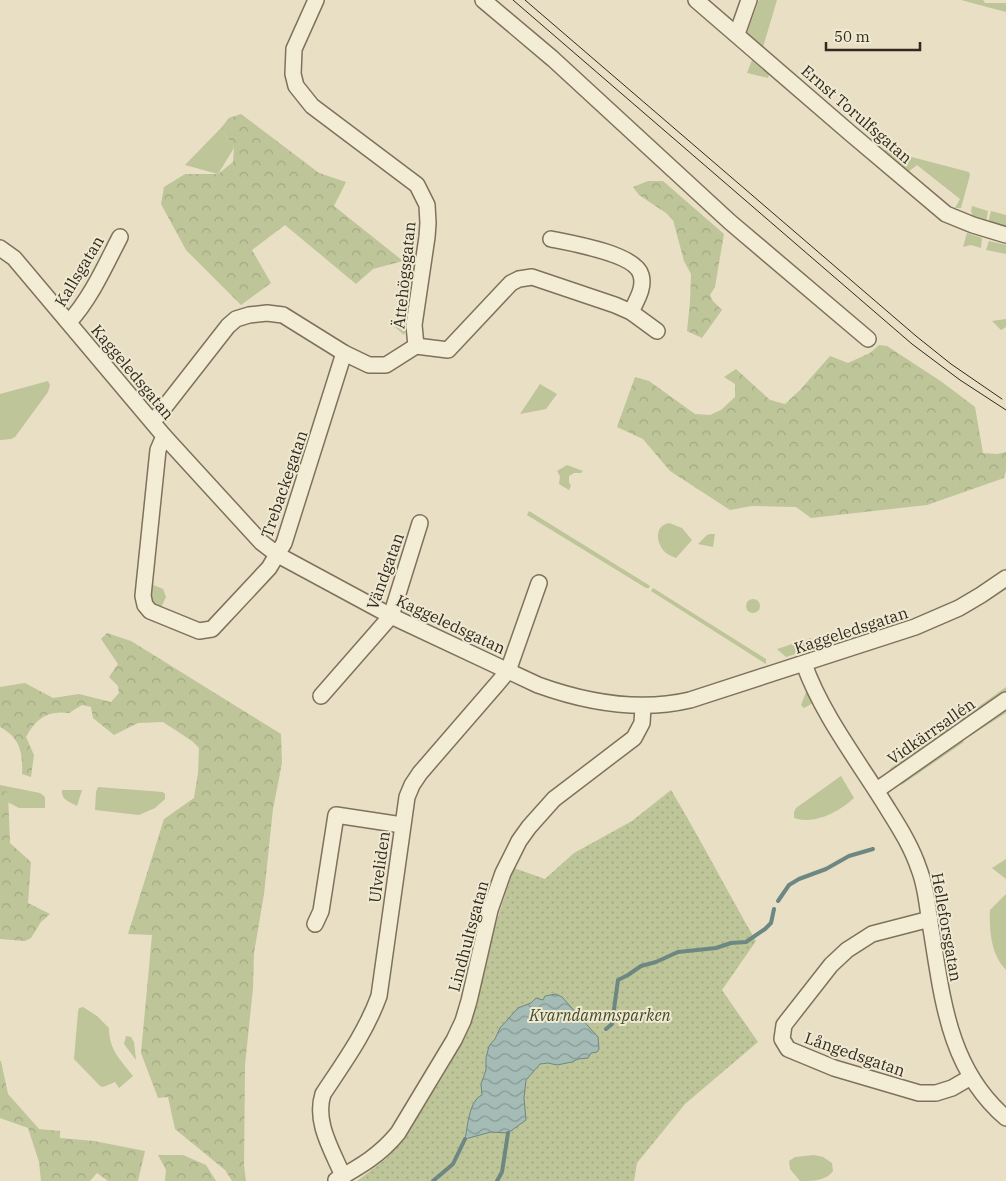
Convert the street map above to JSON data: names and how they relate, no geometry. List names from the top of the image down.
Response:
{
  "streets": {
    "street": [
      "Ernst Torulfsgatan",
      "Kallsgatan",
      "Ättehögsgatan",
      "Kaggeledsgatan",
      "Trebackegatan",
      "Vändgatan",
      "Vidkärrsallén",
      "Ulveliden",
      "Helleforsgatan",
      "Lindhultsgatan",
      "Långedsgatan"
    ]
  },
  "crossings": [
    ["Kallsgatan", "Kaggeledsgatan"],
    ["Ättehögsgatan", "Kaggeledsgatan"],
    ["Ättehögsgatan", "Trebackegatan"],
    ["Kaggeledsgatan", "Trebackegatan"],
    ["Kaggeledsgatan", "Vändgatan"],
    ["Kaggeledsgatan", "Ulveliden"],
    ["Kaggeledsgatan", "Helleforsgatan"],
    ["Kaggeledsgatan", "Lindhultsgatan"],
    ["Vidkärrsallén", "Helleforsgatan"],
    ["Ulveliden", "Lindhultsgatan"],
    ["Helleforsgatan", "Långedsgatan"]
  ],
  "parks": ["Kvarndammsparken"],
  "scale_bar": "50 m"
}
